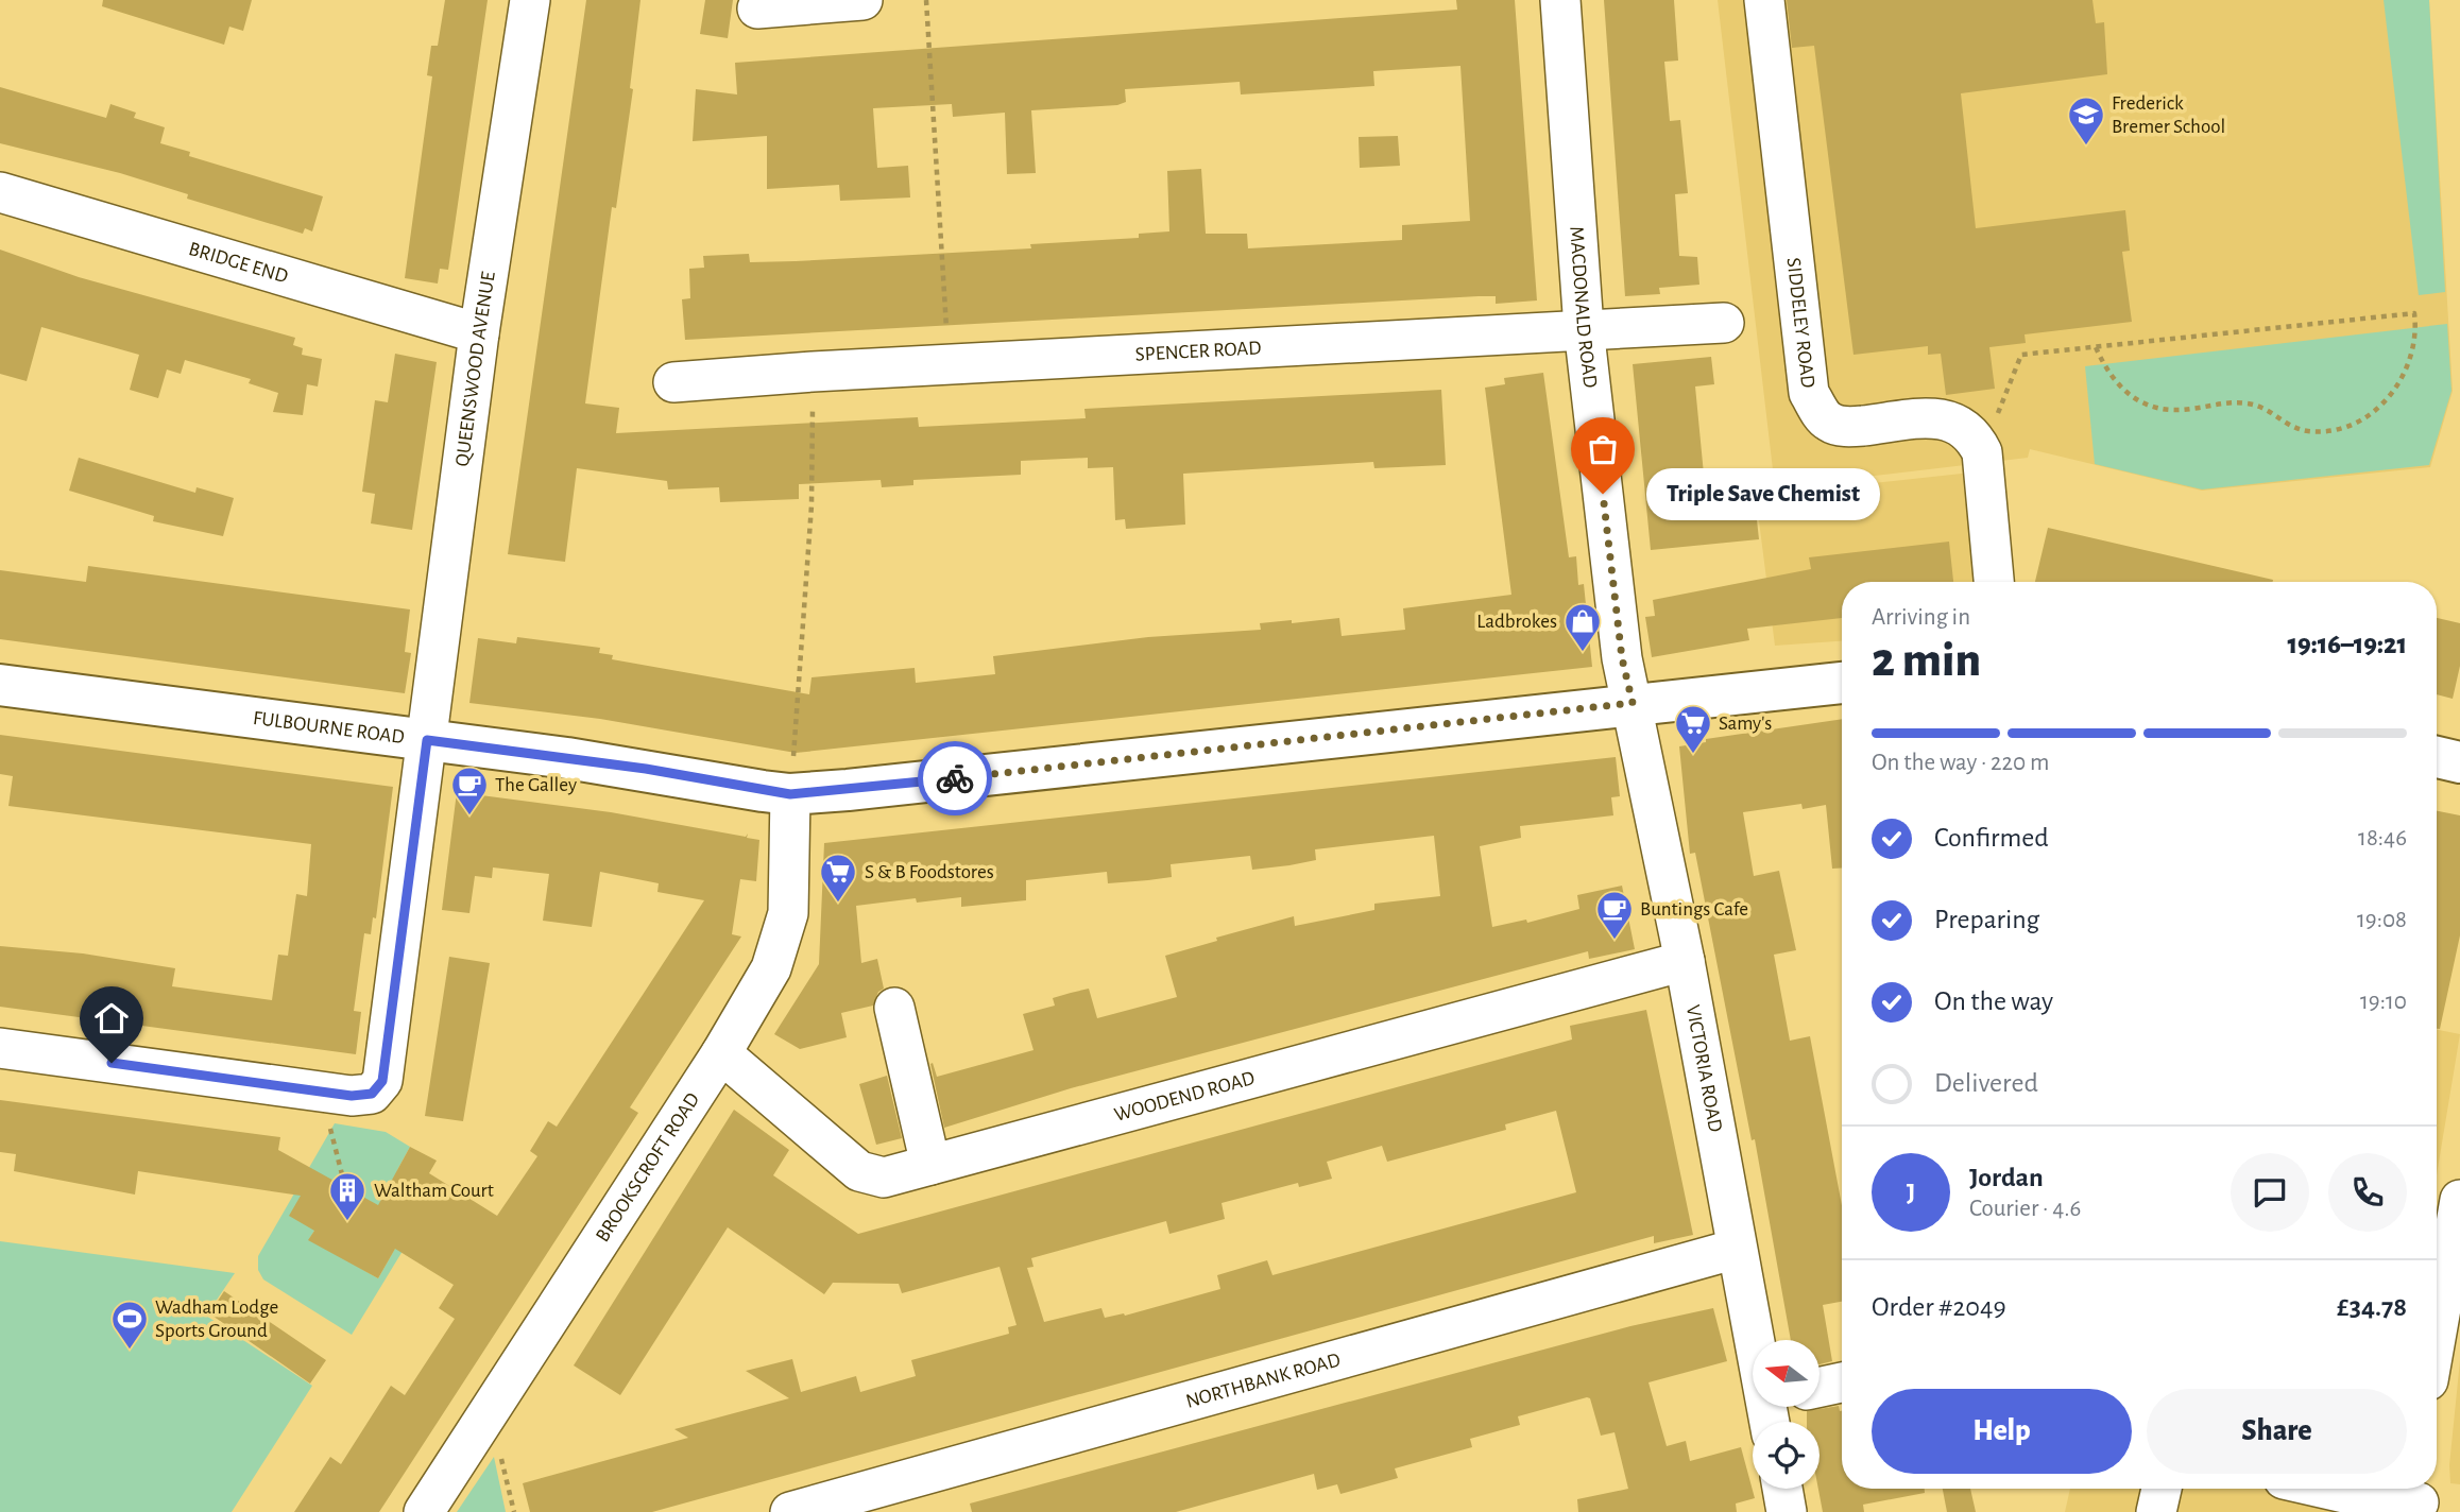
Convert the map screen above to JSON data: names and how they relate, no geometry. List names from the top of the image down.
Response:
{
  "streets": {
    "main road": ["FULBOURNE ROAD"],
    "street": [
      "BRIDGE END",
      "MACDONALD ROAD",
      "SIDDELEY ROAD",
      "SPENCER ROAD",
      "QUEENSWOOD AVENUE",
      "VICTORIA ROAD",
      "WOODEND ROAD",
      "BROOKSCROFT ROAD",
      "NORTHBANK ROAD"
    ]
  },
  "crossings": [
    ["BRIDGE END", "QUEENSWOOD AVENUE"],
    ["MACDONALD ROAD", "SPENCER ROAD"],
    ["MACDONALD ROAD", "FULBOURNE ROAD"],
    ["MACDONALD ROAD", "VICTORIA ROAD"],
    ["QUEENSWOOD AVENUE", "FULBOURNE ROAD"],
    ["FULBOURNE ROAD", "VICTORIA ROAD"],
    ["FULBOURNE ROAD", "BROOKSCROFT ROAD"],
    ["VICTORIA ROAD", "WOODEND ROAD"],
    ["VICTORIA ROAD", "NORTHBANK ROAD"],
    ["WOODEND ROAD", "BROOKSCROFT ROAD"]
  ],
  "places": {
    "school or university": ["Frederick Bremer School"],
    "other": ["Triple Save Chemist"],
    "shop": ["Ladbrokes"],
    "supermarket": ["Samy's", "S & B Foodstores"],
    "cafe": ["The Galley", "Buntings Cafe"],
    "building": ["Waltham Court"],
    "sports": ["Wadham Lodge Sports Ground"]
  },
  "north": "left",
  "page": {
    "bubble": "Triple Save Chemist",
    "heading": ["2 min", "Arriving in", "19:16–19:21"],
    "panel": [
      "Jordan",
      "Courier · 4.6",
      "Order #2049",
      "£34.78"
    ],
    "bar": "On the way · 220 m",
    "list": [
      ["Confirmed", "18:46"],
      ["Preparing", "19:08"],
      ["On the way", "19:10"],
      "Delivered"
    ],
    "round": "J",
    "buttons": ["Help", "Share"]
  }
}
